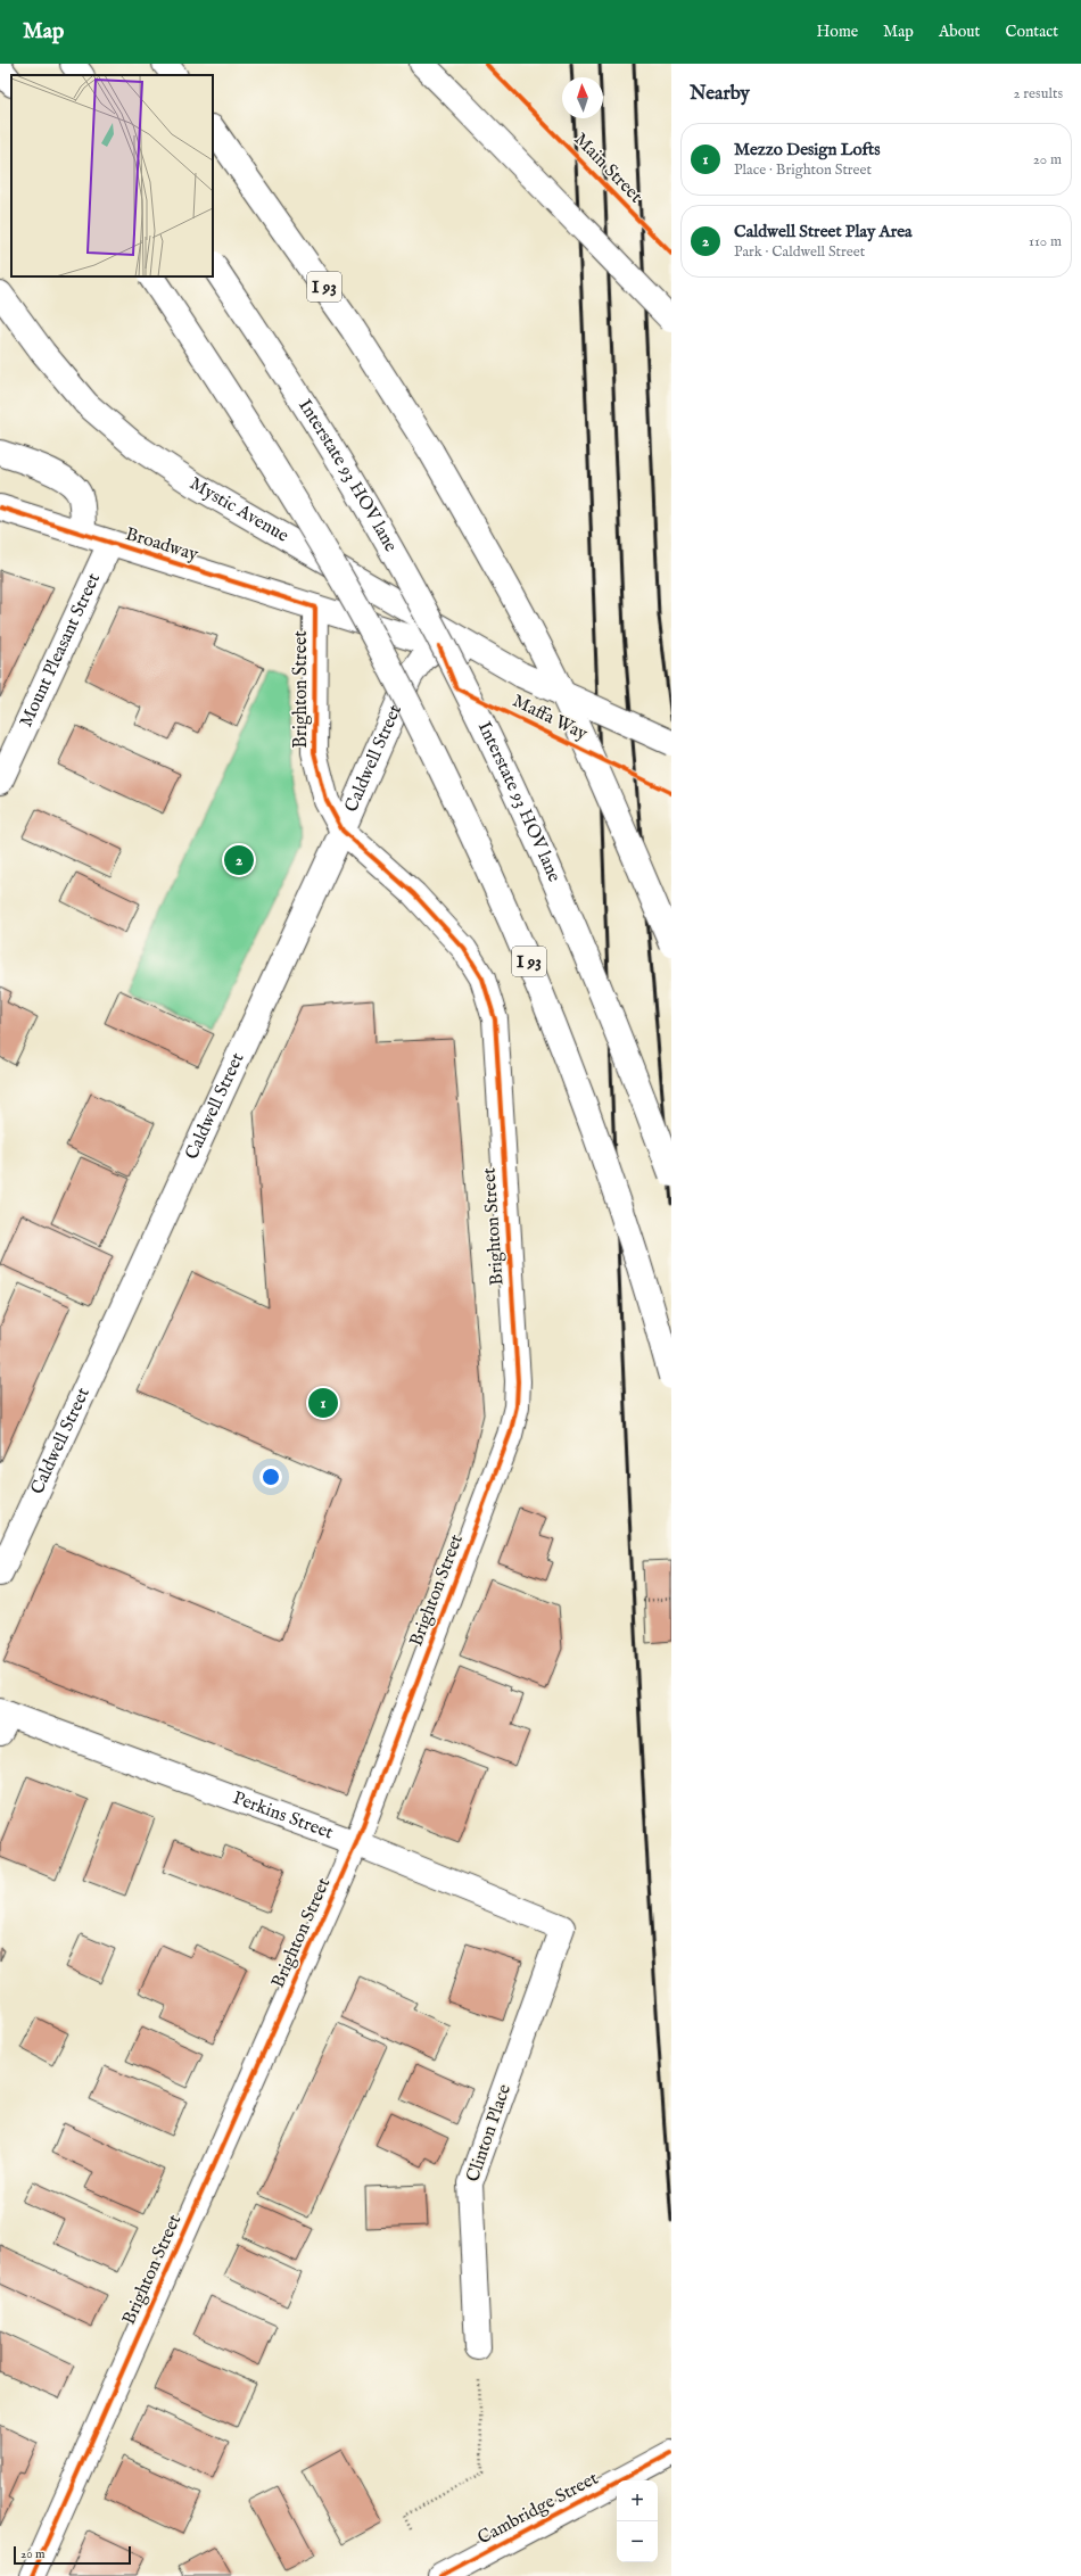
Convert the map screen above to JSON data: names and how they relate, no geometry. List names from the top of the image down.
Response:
{
  "streets": {
    "main road": [
      "I 93",
      "Interstate 93 HOV lane",
      "Mystic Avenue",
      "Broadway",
      "Mount Pleasant Street",
      "Brighton Street",
      "Maffa Way",
      "Caldwell Street",
      "Perkins Street",
      "Clinton Place",
      "Cambridge Street"
    ],
    "cycle path": ["Main Street"]
  },
  "crossings": [
    ["Mystic Avenue", "Maffa Way"],
    ["Broadway", "Mount Pleasant Street"],
    ["Broadway", "Brighton Street"],
    ["Broadway", "Maffa Way"],
    ["Brighton Street", "Maffa Way"],
    ["Brighton Street", "Caldwell Street"],
    ["Brighton Street", "Perkins Street"],
    ["Maffa Way", "Caldwell Street"],
    ["Perkins Street", "Clinton Place"]
  ],
  "scale_bar": "20 m",
  "north": "top",
  "page": {
    "header": "Map",
    "nav": [
      "Home",
      "Map",
      "About",
      "Contact"
    ],
    "heading": ["Nearby", "2 results"],
    "list": [
      {
        "mark": "1",
        "name": "Mezzo Design Lofts",
        "note": "Place · Brighton Street",
        "value": "20 m"
      },
      {
        "mark": "2",
        "name": "Caldwell Street Play Area",
        "note": "Park · Caldwell Street",
        "value": "110 m"
      }
    ],
    "pins": ["2", "1"],
    "map_buttons": ["+", "−"],
    "scale": "20 m"
  }
}
